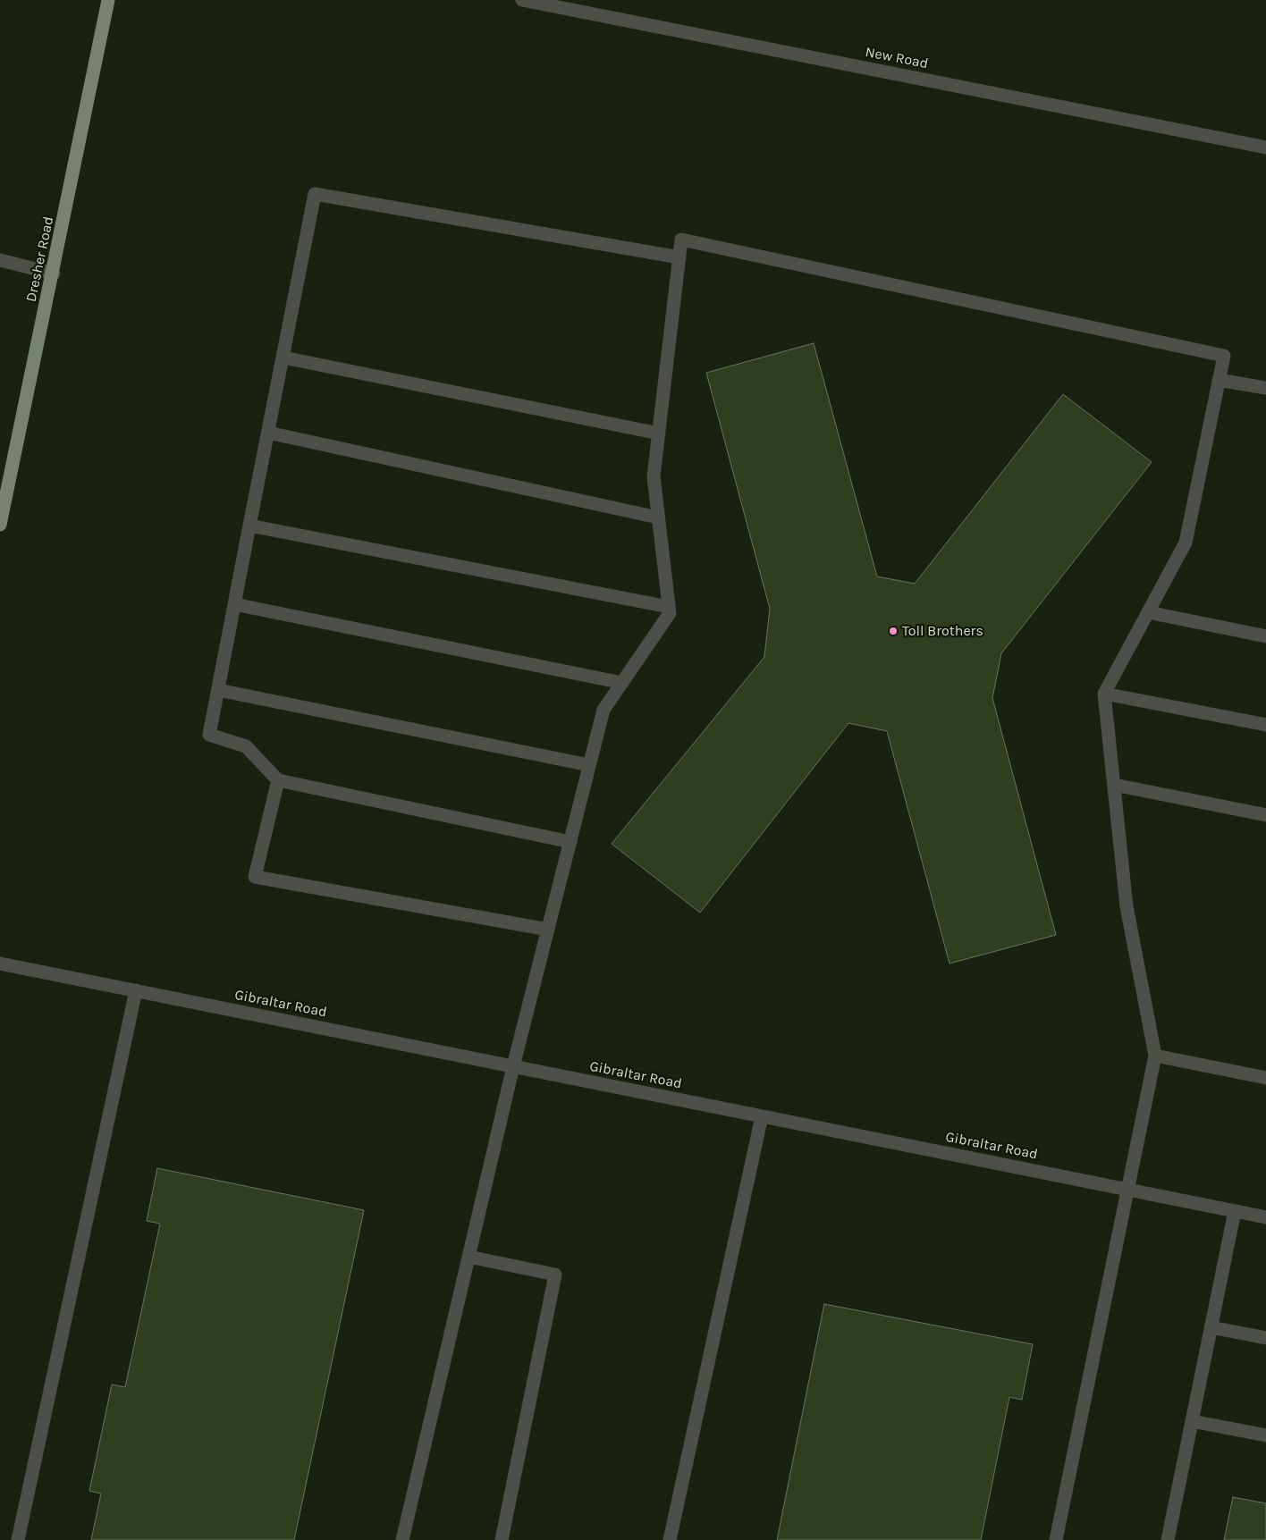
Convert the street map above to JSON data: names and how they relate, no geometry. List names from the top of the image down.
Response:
{
  "streets": {
    "main road": ["Dresher Road"],
    "street": ["New Road", "Gibraltar Road"]
  },
  "places": ["Toll Brothers"]
}
